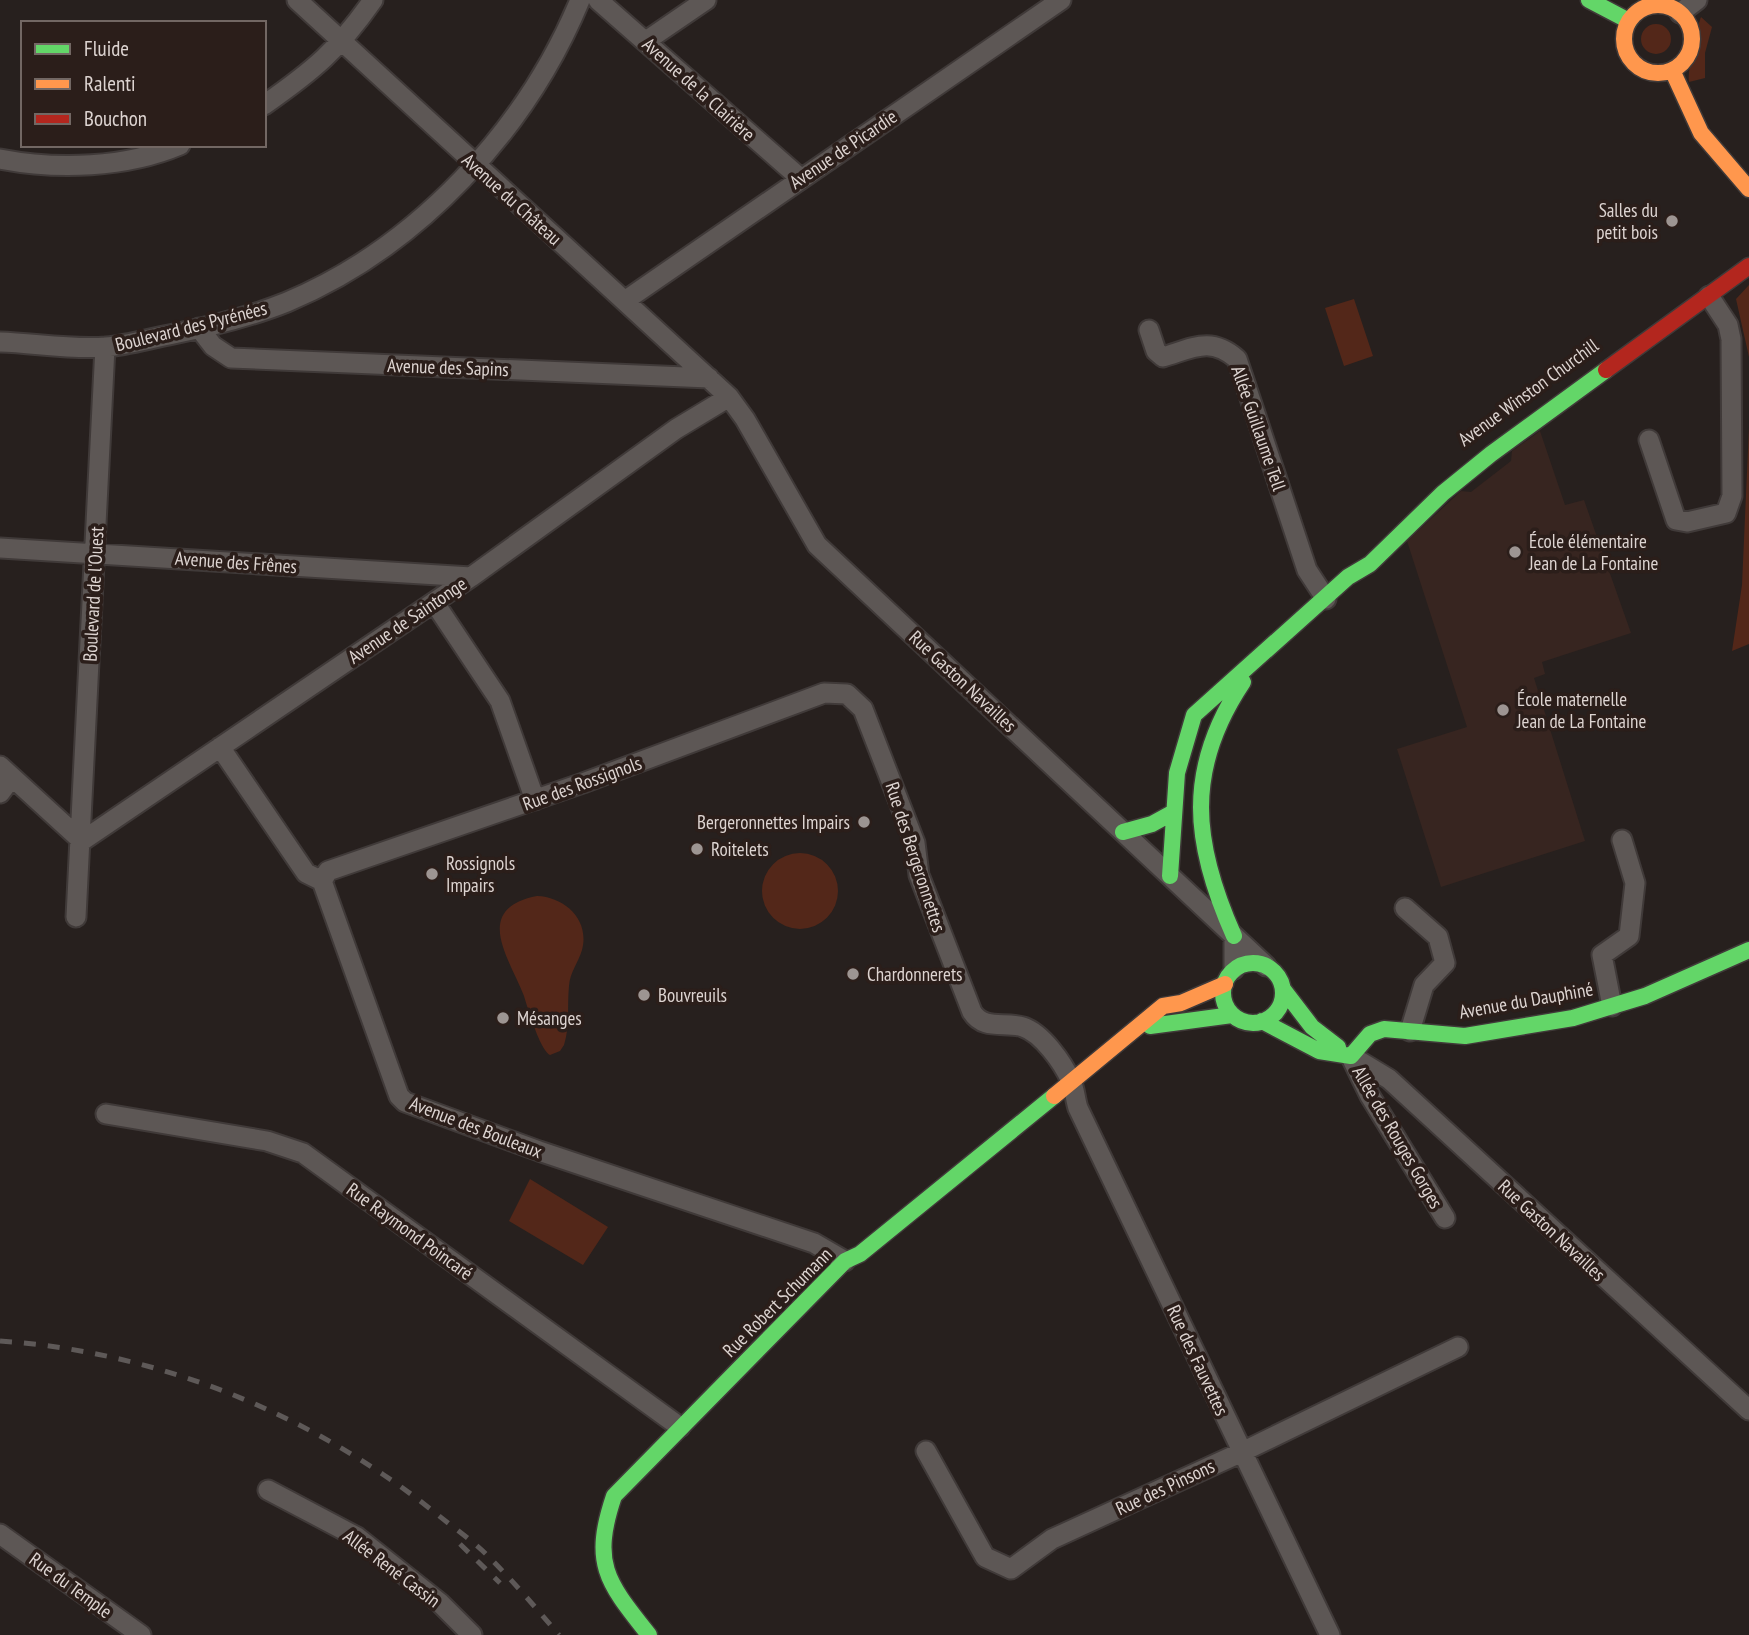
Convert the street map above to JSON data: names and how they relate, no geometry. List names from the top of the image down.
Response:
{
  "streets": {
    "street": [
      "Avenue de la Clairière",
      "Avenue de Picardie",
      "Avenue du Château",
      "Boulevard des Pyrénées",
      "Avenue des Sapins",
      "Avenue Winston Churchill",
      "Allée Guillaume Tell",
      "Avenue des Frênes",
      "Boulevard de l'Ouest",
      "Avenue de Saintonge",
      "Rue Gaston Navailles",
      "Rue des Rossignols",
      "Rue des Bergeronnettes",
      "Avenue du Dauphiné",
      "Avenue des Bouleaux",
      "Allée des Rouges Gorges",
      "Rue Raymond Poincaré",
      "Rue Robert Schumann",
      "Rue des Fauvettes",
      "Rue des Pinsons",
      "Allée René Cassin",
      "Rue du Temple"
    ]
  },
  "crossings": [
    ["Avenue de la Clairière", "Avenue de Picardie"],
    ["Avenue de Picardie", "Avenue du Château"],
    ["Avenue du Château", "Boulevard des Pyrénées"],
    ["Avenue du Château", "Avenue des Sapins"],
    ["Avenue du Château", "Avenue de Saintonge"],
    ["Avenue du Château", "Rue Gaston Navailles"],
    ["Boulevard des Pyrénées", "Avenue des Sapins"],
    ["Boulevard des Pyrénées", "Boulevard de l'Ouest"],
    ["Avenue Winston Churchill", "Allée Guillaume Tell"],
    ["Avenue Winston Churchill", "Rue Gaston Navailles"],
    ["Avenue des Frênes", "Boulevard de l'Ouest"],
    ["Avenue des Frênes", "Avenue de Saintonge"],
    ["Boulevard de l'Ouest", "Avenue de Saintonge"],
    ["Avenue de Saintonge", "Rue Gaston Navailles"],
    ["Avenue de Saintonge", "Avenue des Bouleaux"],
    ["Rue Gaston Navailles", "Avenue du Dauphiné"],
    ["Rue Gaston Navailles", "Allée des Rouges Gorges"],
    ["Rue Gaston Navailles", "Rue Robert Schumann"],
    ["Rue des Rossignols", "Rue des Bergeronnettes"],
    ["Rue des Rossignols", "Avenue des Bouleaux"],
    ["Rue des Bergeronnettes", "Rue des Fauvettes"],
    ["Avenue du Dauphiné", "Allée des Rouges Gorges"],
    ["Avenue des Bouleaux", "Rue Robert Schumann"],
    ["Rue Raymond Poincaré", "Rue Robert Schumann"],
    ["Rue Robert Schumann", "Rue des Fauvettes"],
    ["Rue des Fauvettes", "Rue des Pinsons"]
  ],
  "places": [
    "Salles du petit bois",
    "École élémentaire Jean de La Fontaine",
    "École maternelle Jean de La Fontaine",
    "Bergeronnettes Impairs",
    "Roitelets",
    "Rossignols Impairs",
    "Chardonnerets",
    "Bouvreuils",
    "Mésanges"
  ],
  "legend": ["Fluide", "Ralenti", "Bouchon"]
}
